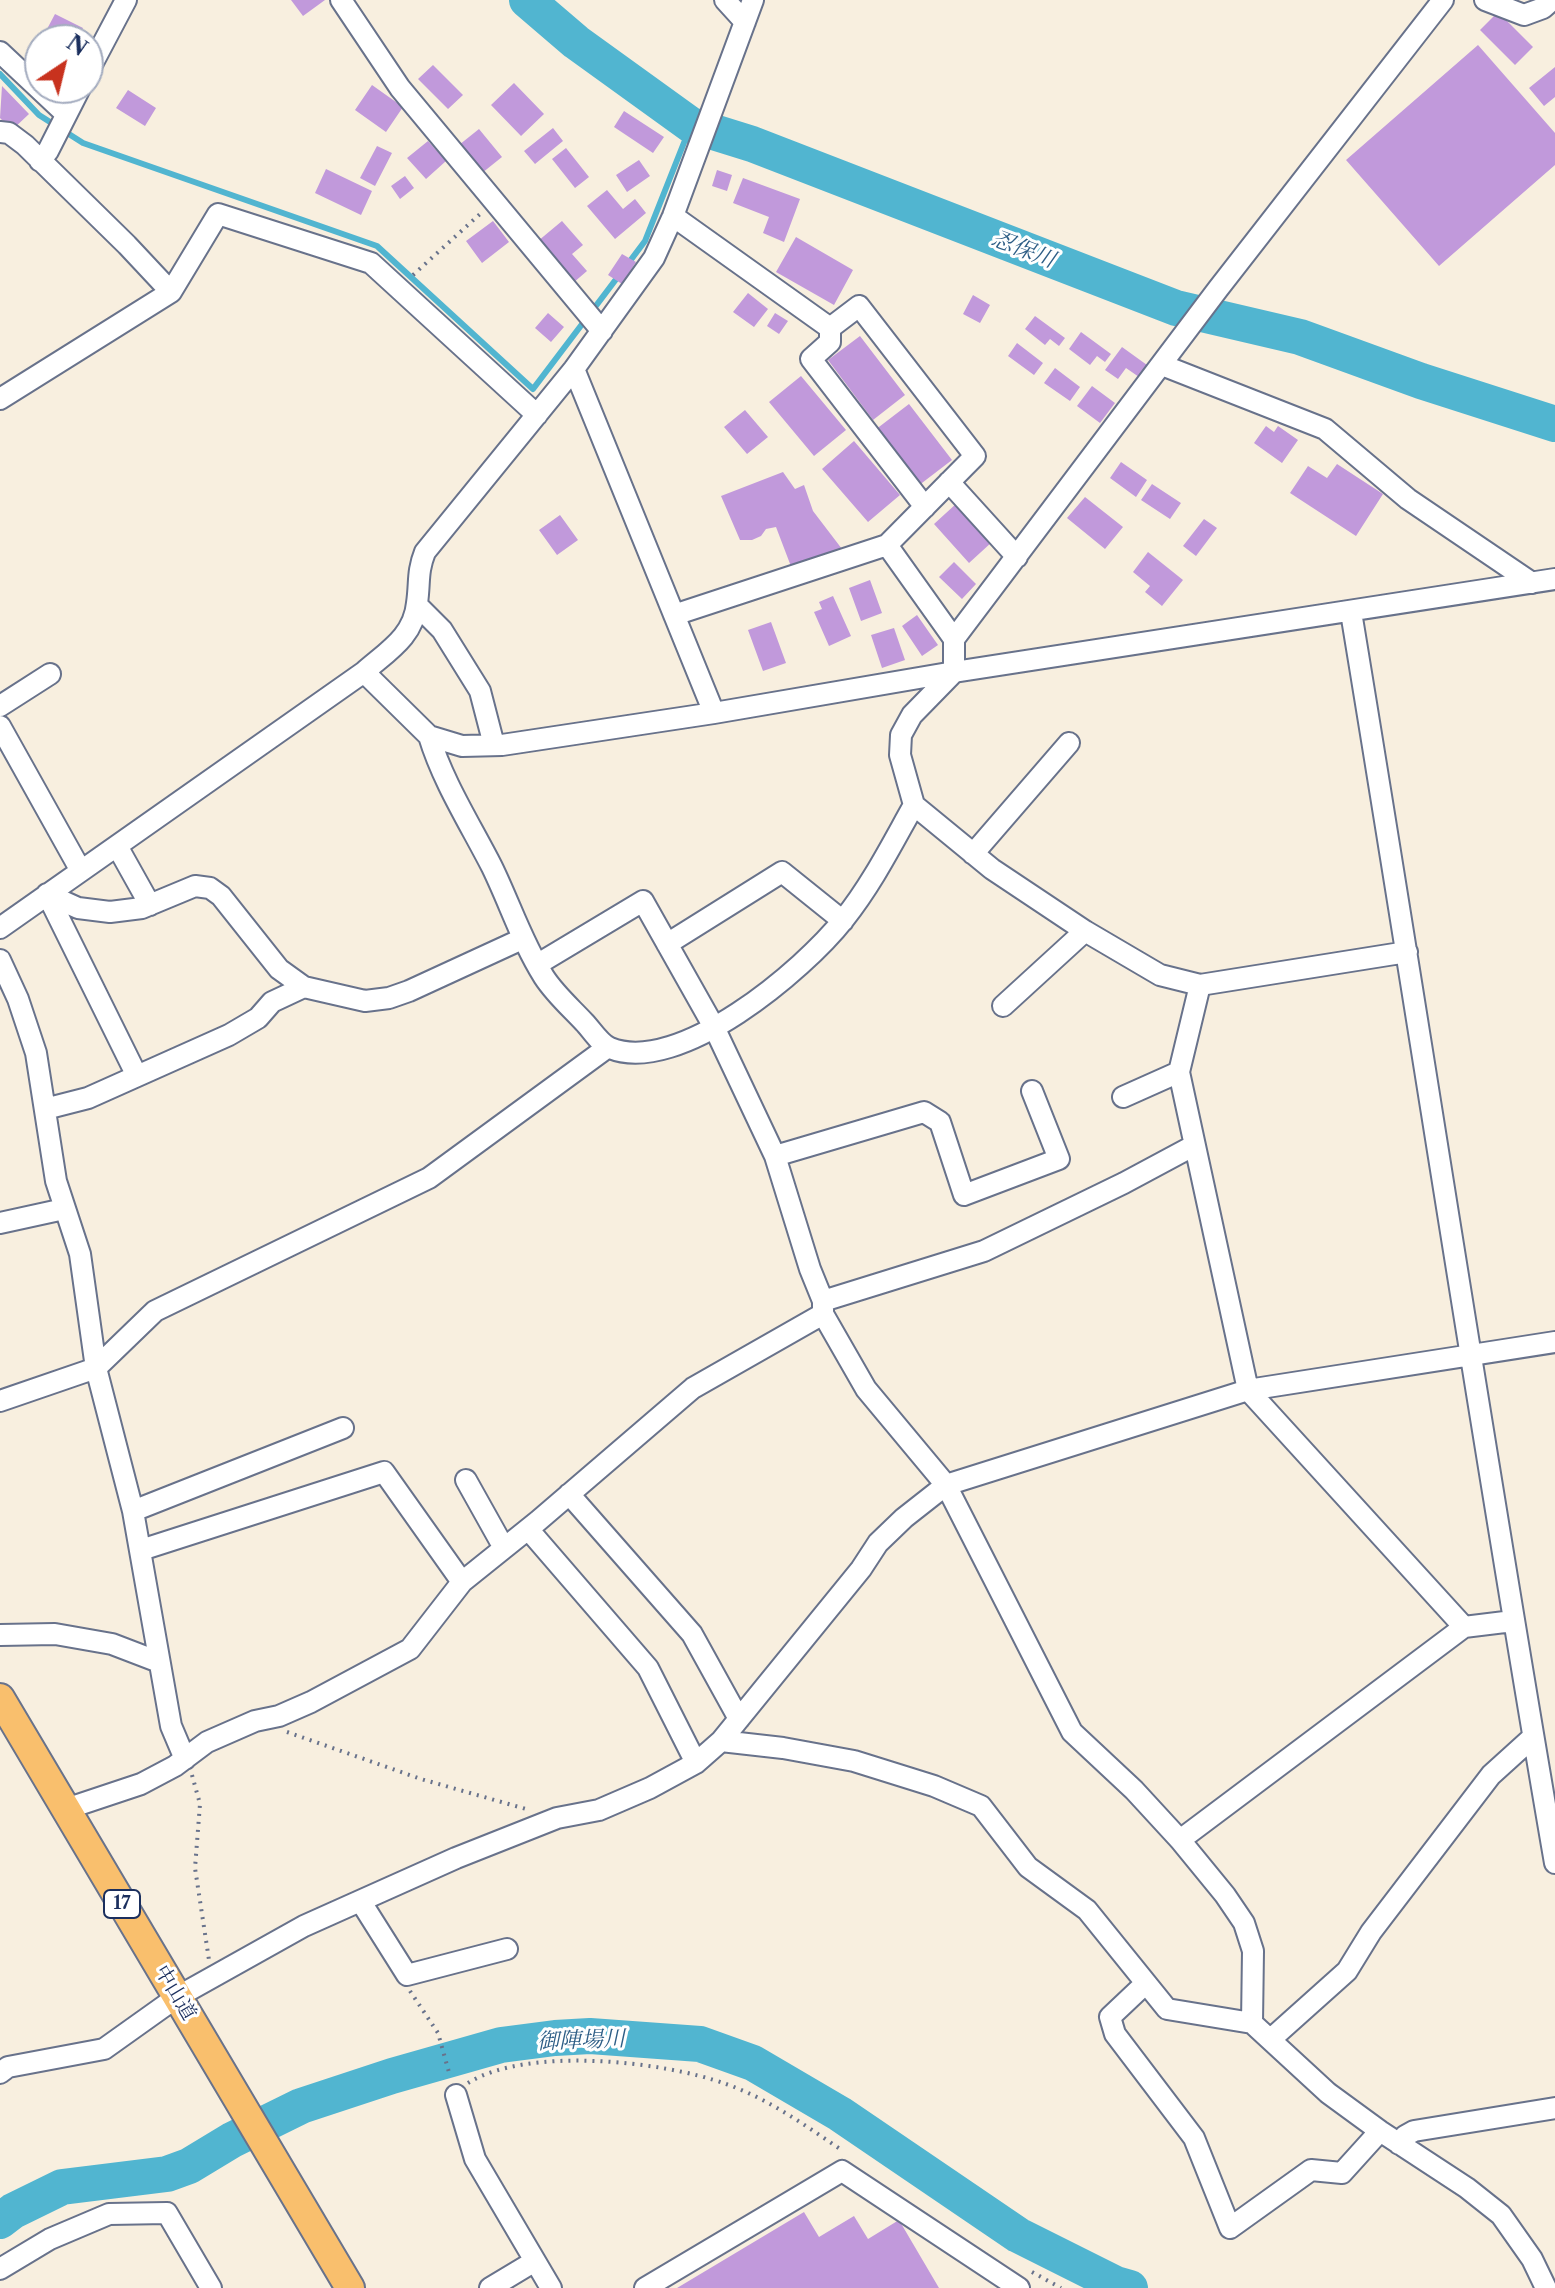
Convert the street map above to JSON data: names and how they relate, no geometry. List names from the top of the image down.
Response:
{
  "streets": {
    "highway": ["17", "中山道"]
  },
  "water": ["忍保川", "御陣場川"],
  "north": "top right"
}
